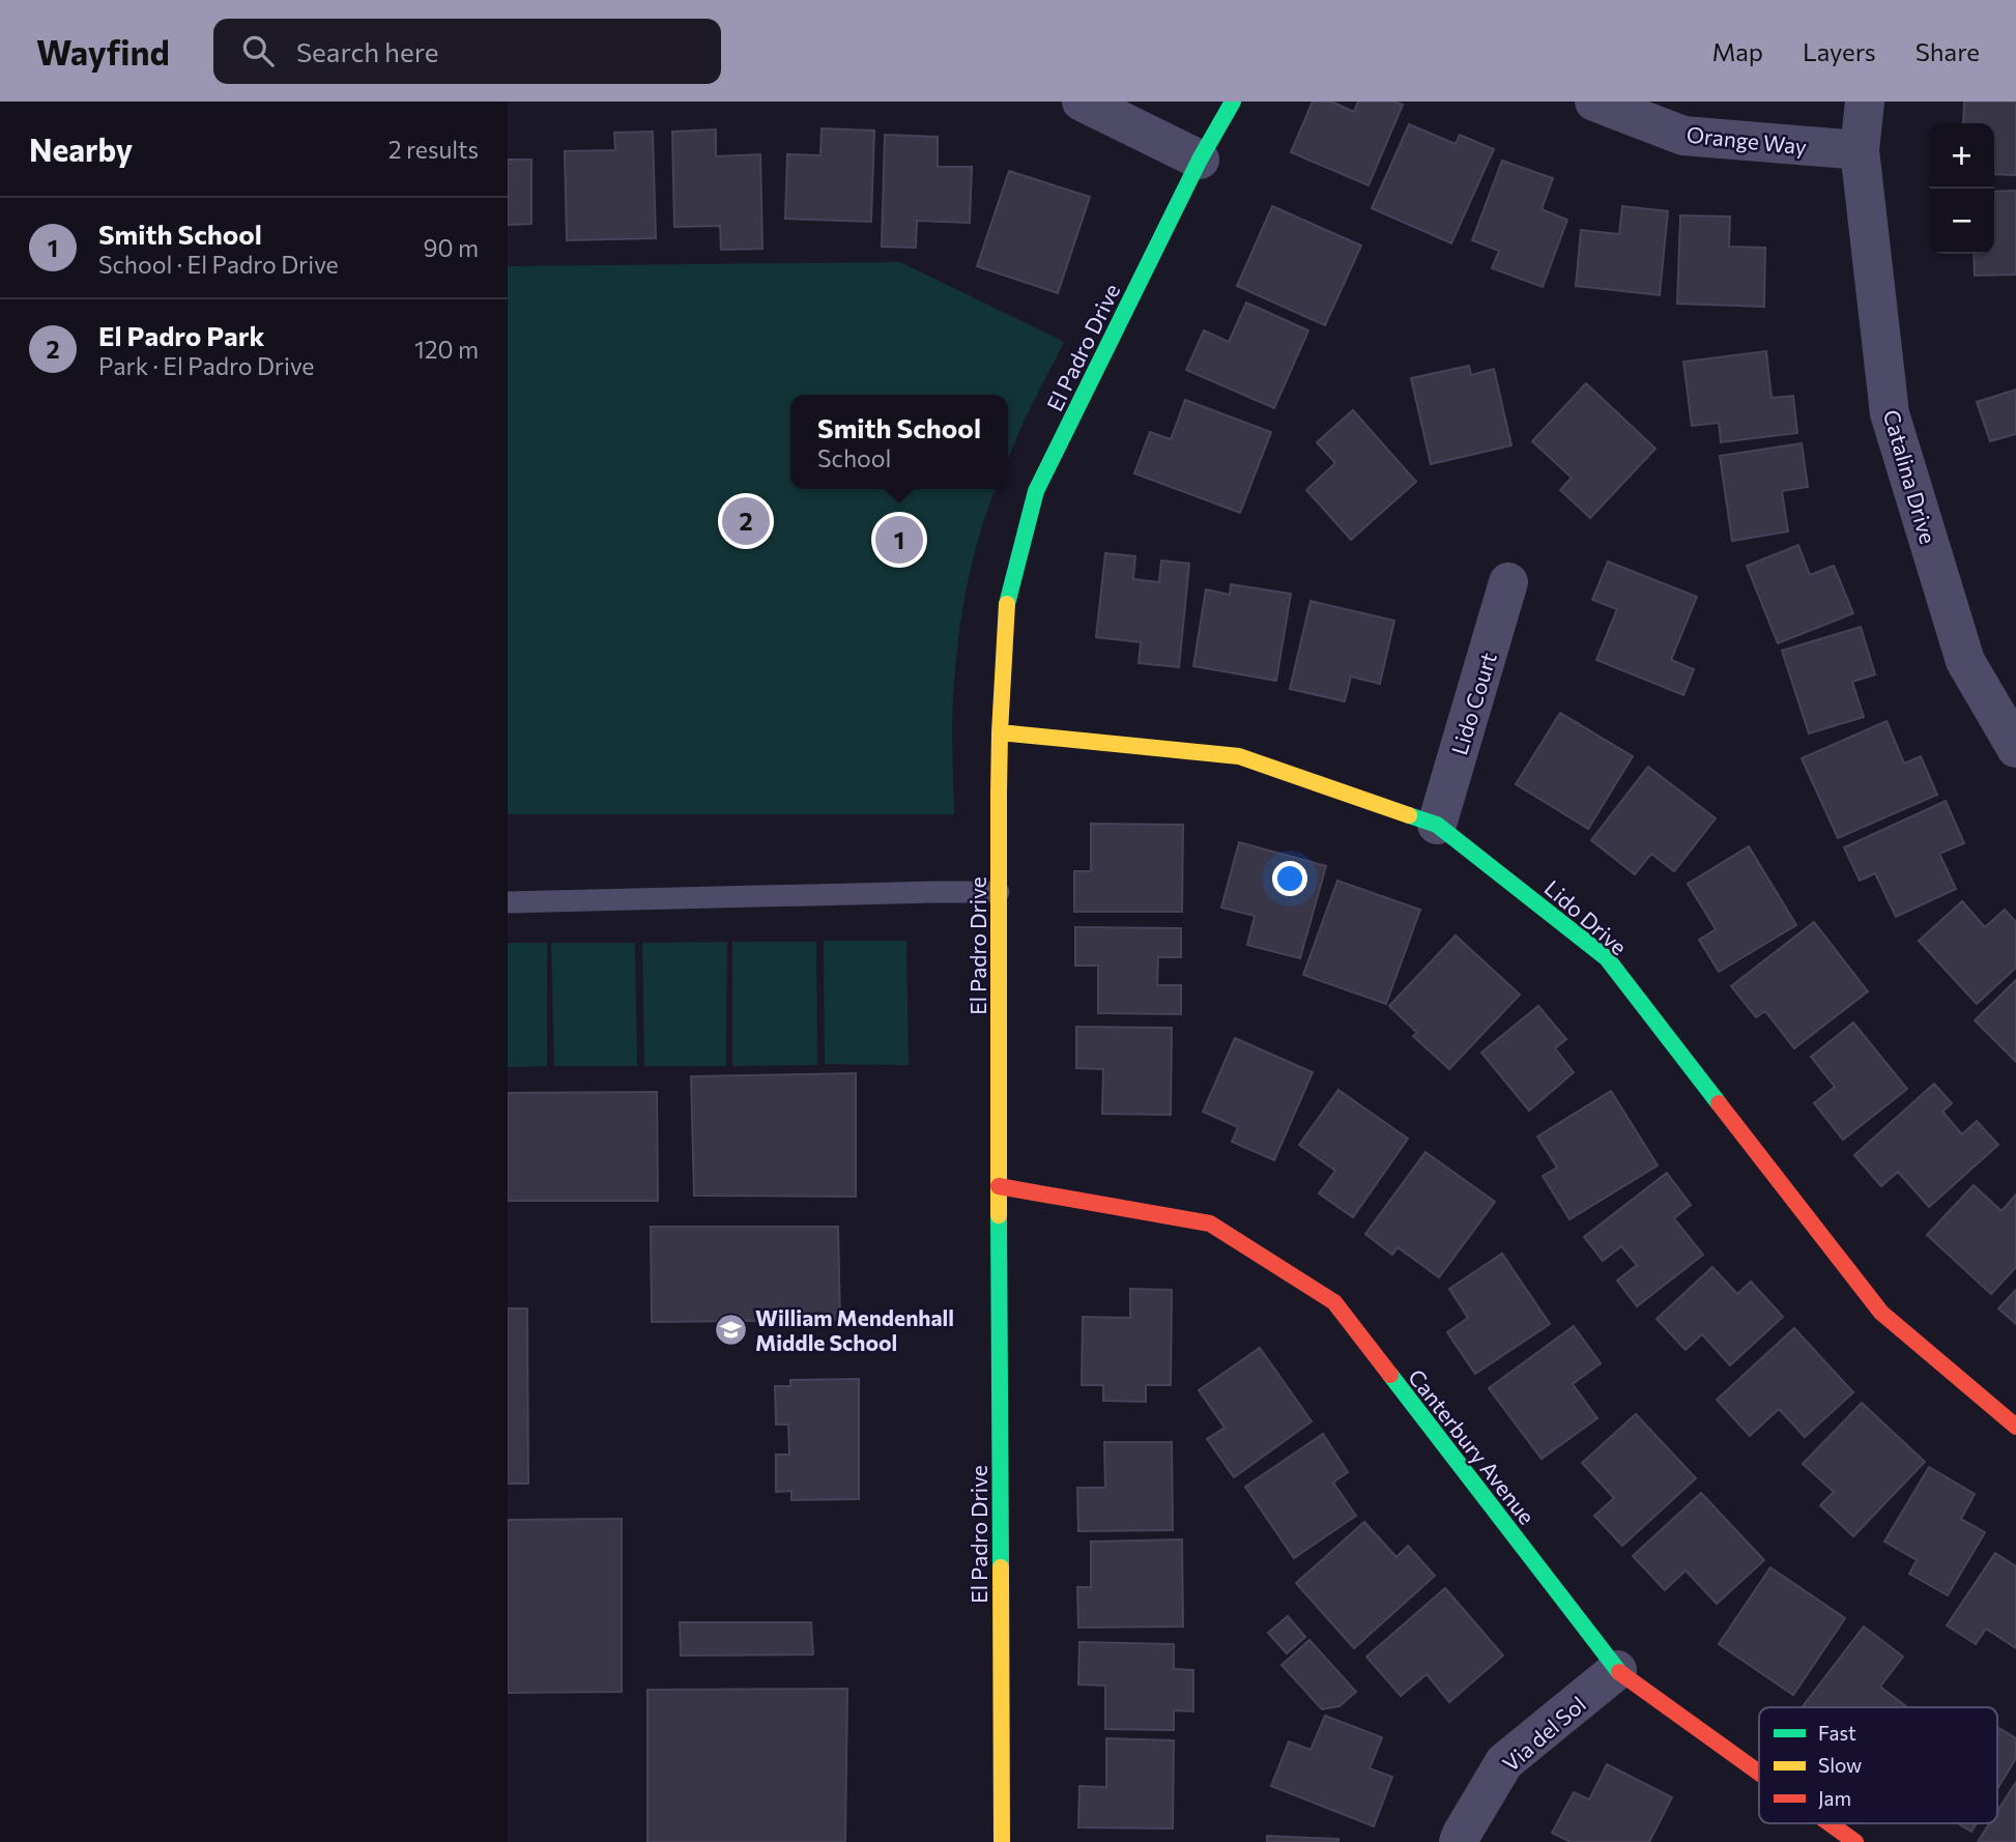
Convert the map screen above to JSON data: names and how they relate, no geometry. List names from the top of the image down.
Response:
{
  "streets": {
    "street": [
      "Orange Way",
      "El Padro Drive",
      "Catalina Drive",
      "Lido Court",
      "Lido Drive",
      "Canterbury Avenue",
      "Via del Sol"
    ]
  },
  "crossings": [
    ["Orange Way", "Catalina Drive"],
    ["El Padro Drive", "Lido Drive"],
    ["El Padro Drive", "Canterbury Avenue"],
    ["Lido Court", "Lido Drive"],
    ["Canterbury Avenue", "Via del Sol"]
  ],
  "places": {
    "school or university": ["William Mendenhall Middle School"]
  },
  "legend": ["Fast", "Slow", "Jam"],
  "page": {
    "header": "Wayfind",
    "search": "Search here",
    "nav": ["Map", "Layers", "Share"],
    "heading": ["Nearby", "2 results"],
    "map_buttons": ["+", "−"],
    "list": [
      {
        "mark": "1",
        "name": "Smith School",
        "note": "School · El Padro Drive",
        "value": "90 m"
      },
      {
        "mark": "2",
        "name": "El Padro Park",
        "note": "Park · El Padro Drive",
        "value": "120 m"
      }
    ],
    "popup": ["Smith School", "School"],
    "pins": ["2", "1"]
  }
}
